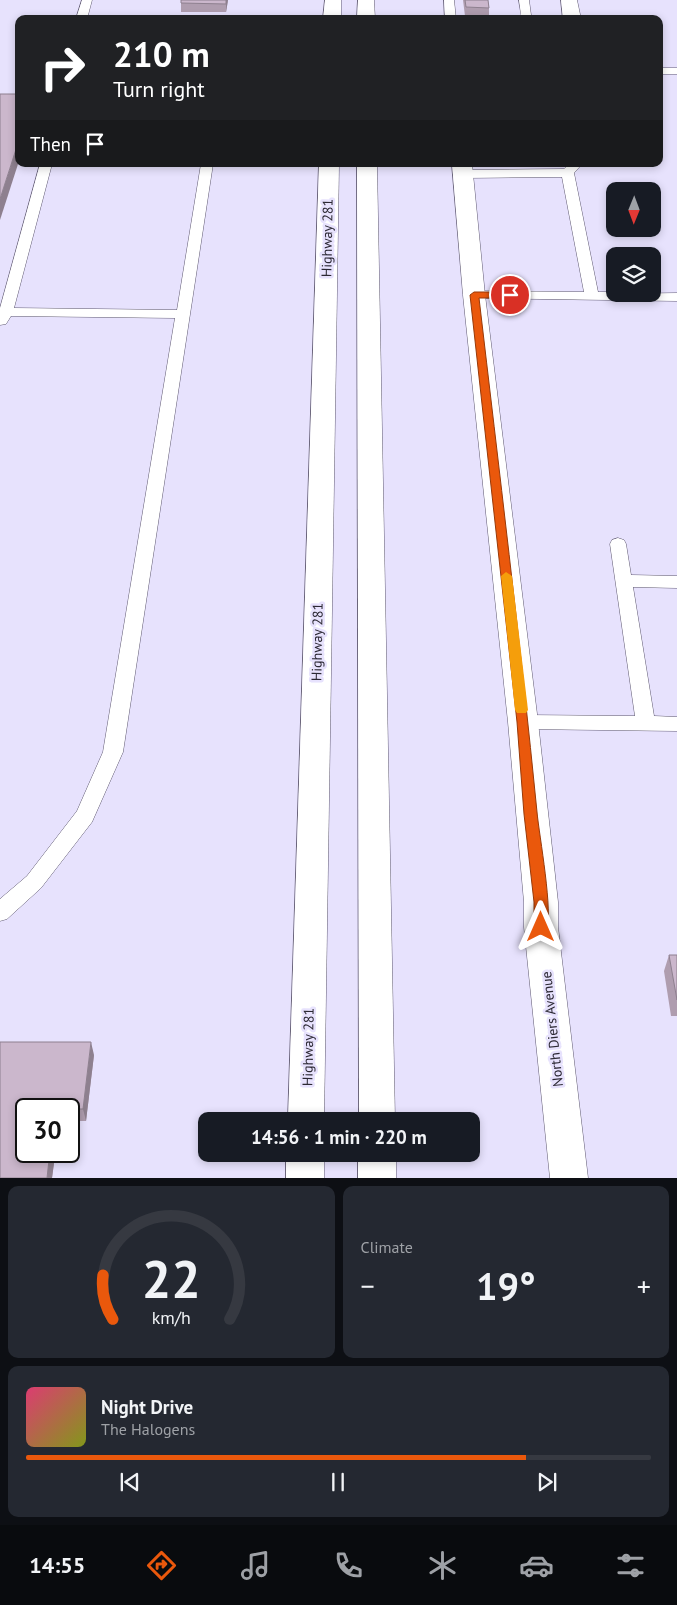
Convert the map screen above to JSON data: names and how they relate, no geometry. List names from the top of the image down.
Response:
{
  "streets": {
    "main road": ["Highway 281", "North Diers Avenue"]
  },
  "north": "bottom",
  "page": {
    "turn": ["210 m", "Turn right"],
    "then": "Then",
    "limit": "30",
    "trip": "14:56 · 1 min · 220 m",
    "tile": "Climate",
    "heat": ["−", "19°", "+"],
    "song": ["Night Drive", "The Halogens"],
    "tabs": "14:55",
    "gauge": ["22", "km/h"]
  }
}
